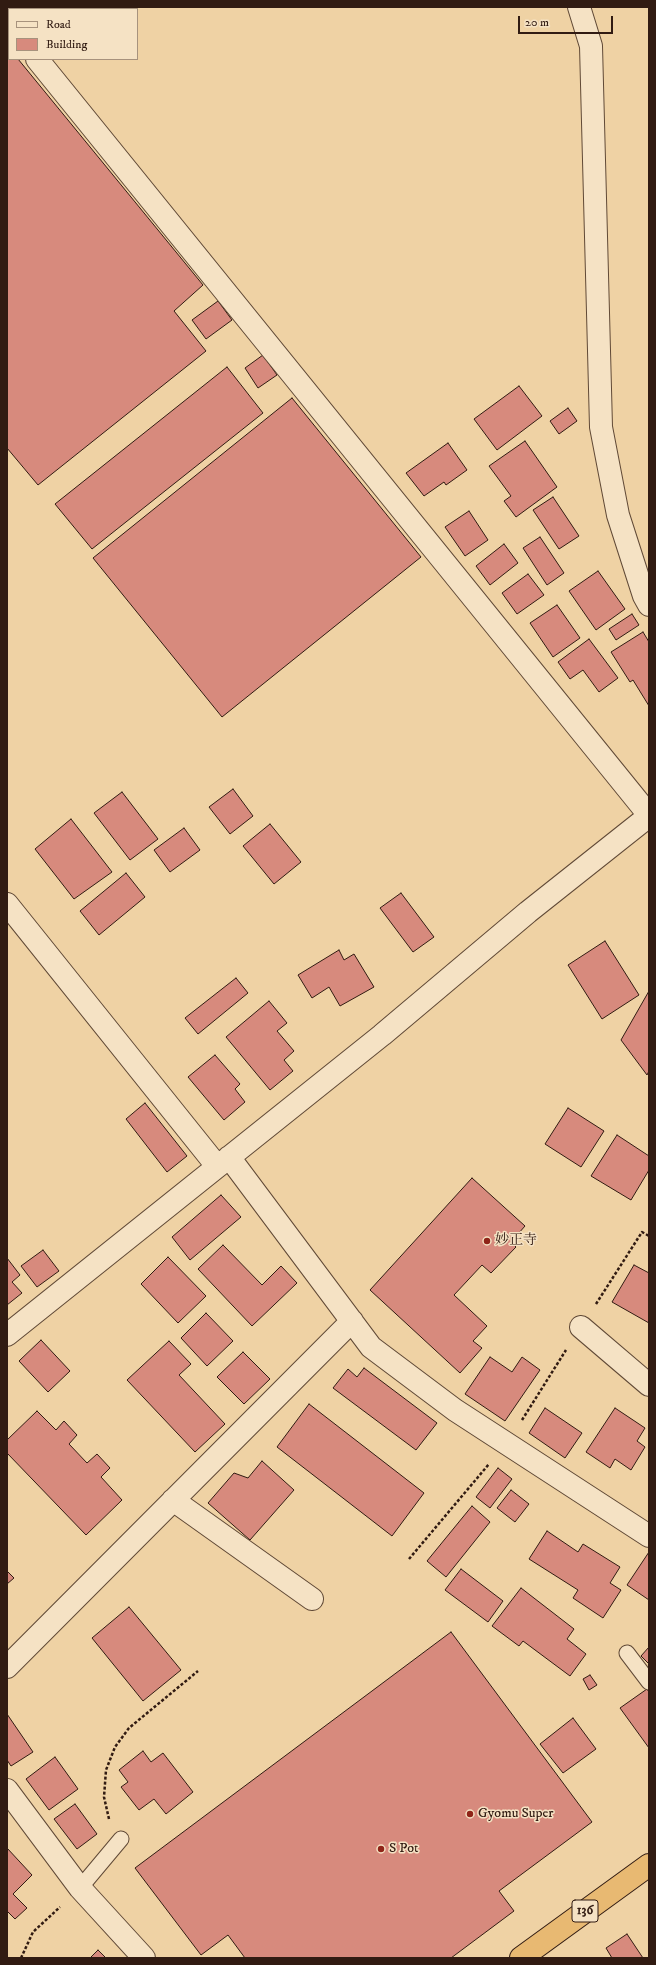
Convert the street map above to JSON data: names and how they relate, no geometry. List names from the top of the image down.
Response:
{
  "streets": {
    "highway": ["136"]
  },
  "places": ["妙正寺", "Gyomu Super", "S Pot"],
  "legend": ["Road", "Building"],
  "scale_bar": "20 m"
}
